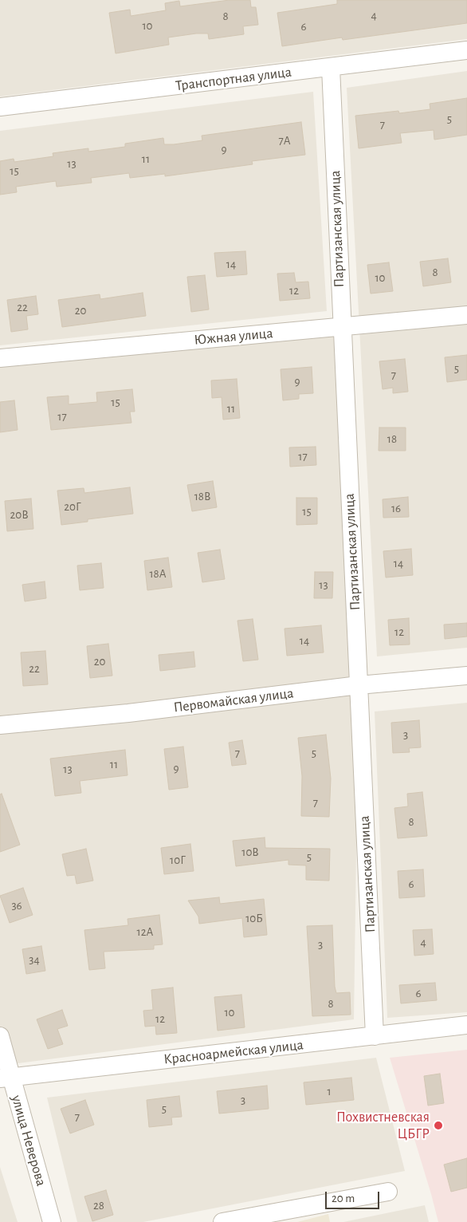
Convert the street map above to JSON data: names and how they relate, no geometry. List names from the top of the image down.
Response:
{
  "streets": {
    "street": [
      "Транспортная улица",
      "Партизанская улица",
      "Южная улица",
      "Первомайская улица",
      "Красноармейская улица",
      "улица Неверова"
    ]
  },
  "crossings": [
    ["Транспортная улица", "Партизанская улица"],
    ["Партизанская улица", "Южная улица"],
    ["Партизанская улица", "Первомайская улица"],
    ["Партизанская улица", "Красноармейская улица"],
    ["Красноармейская улица", "улица Неверова"]
  ],
  "places": ["Похвистневская ЦБГР"],
  "house_numbers": [
    "4",
    "8",
    "10",
    "6",
    "5",
    "7",
    "7А",
    "9",
    "11",
    "13",
    "15",
    "14",
    "8",
    "10",
    "12",
    "22",
    "20",
    "5",
    "7",
    "9",
    "15",
    "11",
    "17",
    "18",
    "17",
    "18В",
    "20Г",
    "16",
    "15",
    "20В",
    "14",
    "18А",
    "13",
    "12",
    "14",
    "20",
    "22",
    "3",
    "7",
    "5",
    "11",
    "9",
    "13",
    "7",
    "8",
    "10В",
    "5",
    "10Г",
    "6",
    "36",
    "10Б",
    "12А",
    "4",
    "3",
    "34",
    "6",
    "8",
    "10",
    "12",
    "1",
    "3",
    "5",
    "7",
    "28"
  ],
  "scale_bar": "20 m"
}
